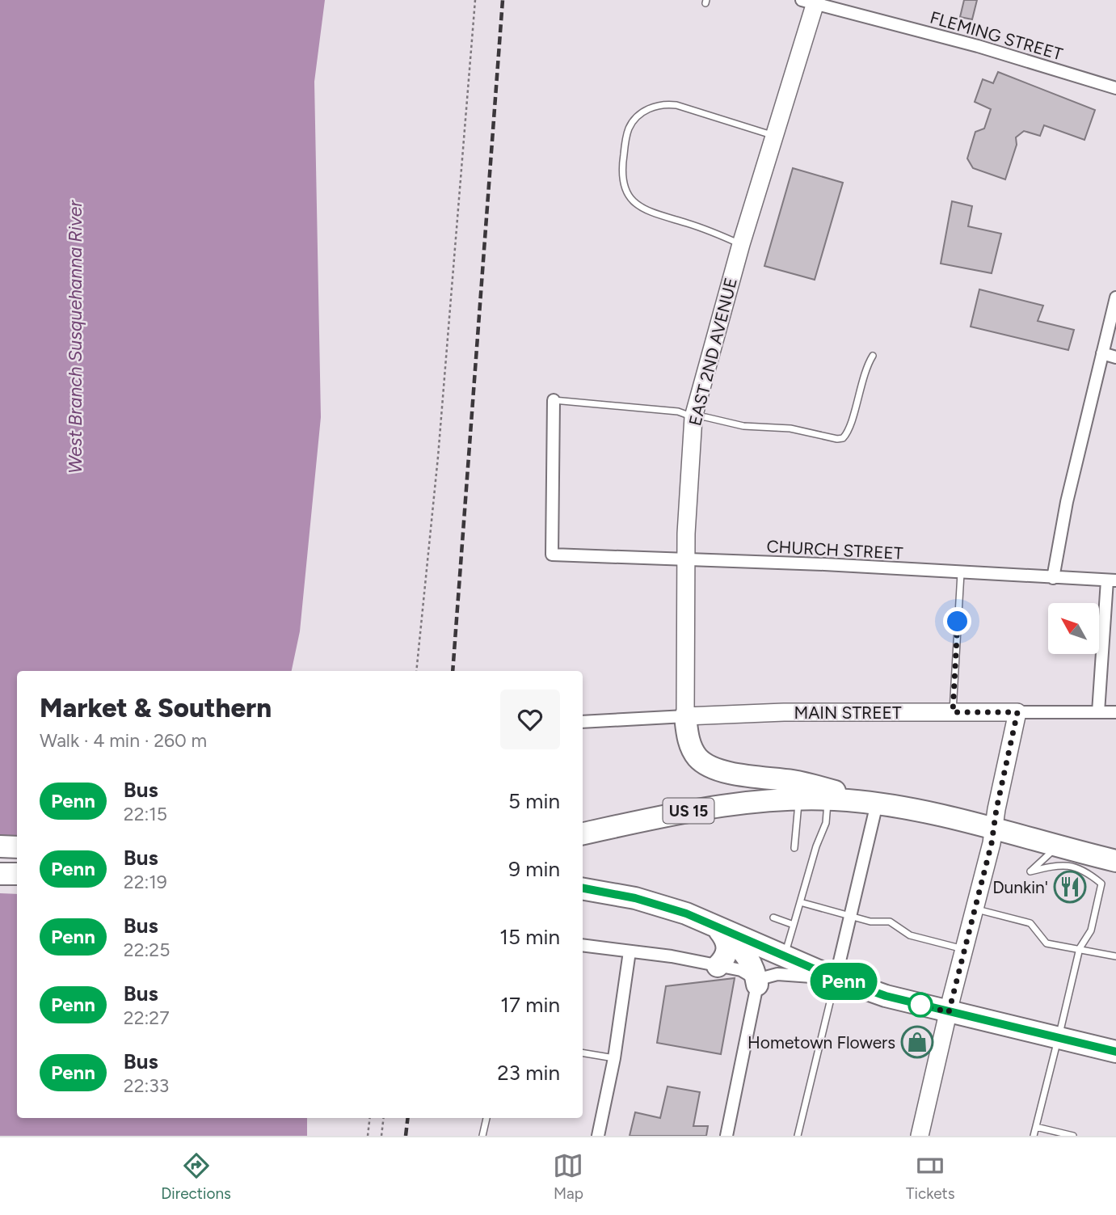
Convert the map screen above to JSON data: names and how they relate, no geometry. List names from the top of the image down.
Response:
{
  "streets": {
    "highway": ["US 15"],
    "street": [
      "FLEMING STREET",
      "EAST 2ND AVENUE",
      "CHURCH STREET",
      "MAIN STREET"
    ]
  },
  "crossings": [
    ["FLEMING STREET", "EAST 2ND AVENUE"],
    ["EAST 2ND AVENUE", "CHURCH STREET"],
    ["EAST 2ND AVENUE", "MAIN STREET"]
  ],
  "water": ["West Branch Susquehanna River"],
  "places": {
    "restaurant": ["Dunkin'"],
    "shop": ["Hometown Flowers"]
  },
  "lines": ["bus line Penn"],
  "north": "top left",
  "page": {
    "on_map": "Penn",
    "heading": ["Market & Southern", "Walk · 4 min · 260 m"],
    "list": [
      {
        "mark": "Penn",
        "name": "Bus",
        "note": "22:15",
        "value": "5 min"
      },
      {
        "mark": "Penn",
        "name": "Bus",
        "note": "22:19",
        "value": "9 min"
      },
      {
        "mark": "Penn",
        "name": "Bus",
        "note": "22:25",
        "value": "15 min"
      },
      {
        "mark": "Penn",
        "name": "Bus",
        "note": "22:27",
        "value": "17 min"
      },
      {
        "mark": "Penn",
        "name": "Bus",
        "note": "22:33",
        "value": "23 min"
      }
    ],
    "tabs": ["Directions", "Map", "Tickets"]
  }
}
